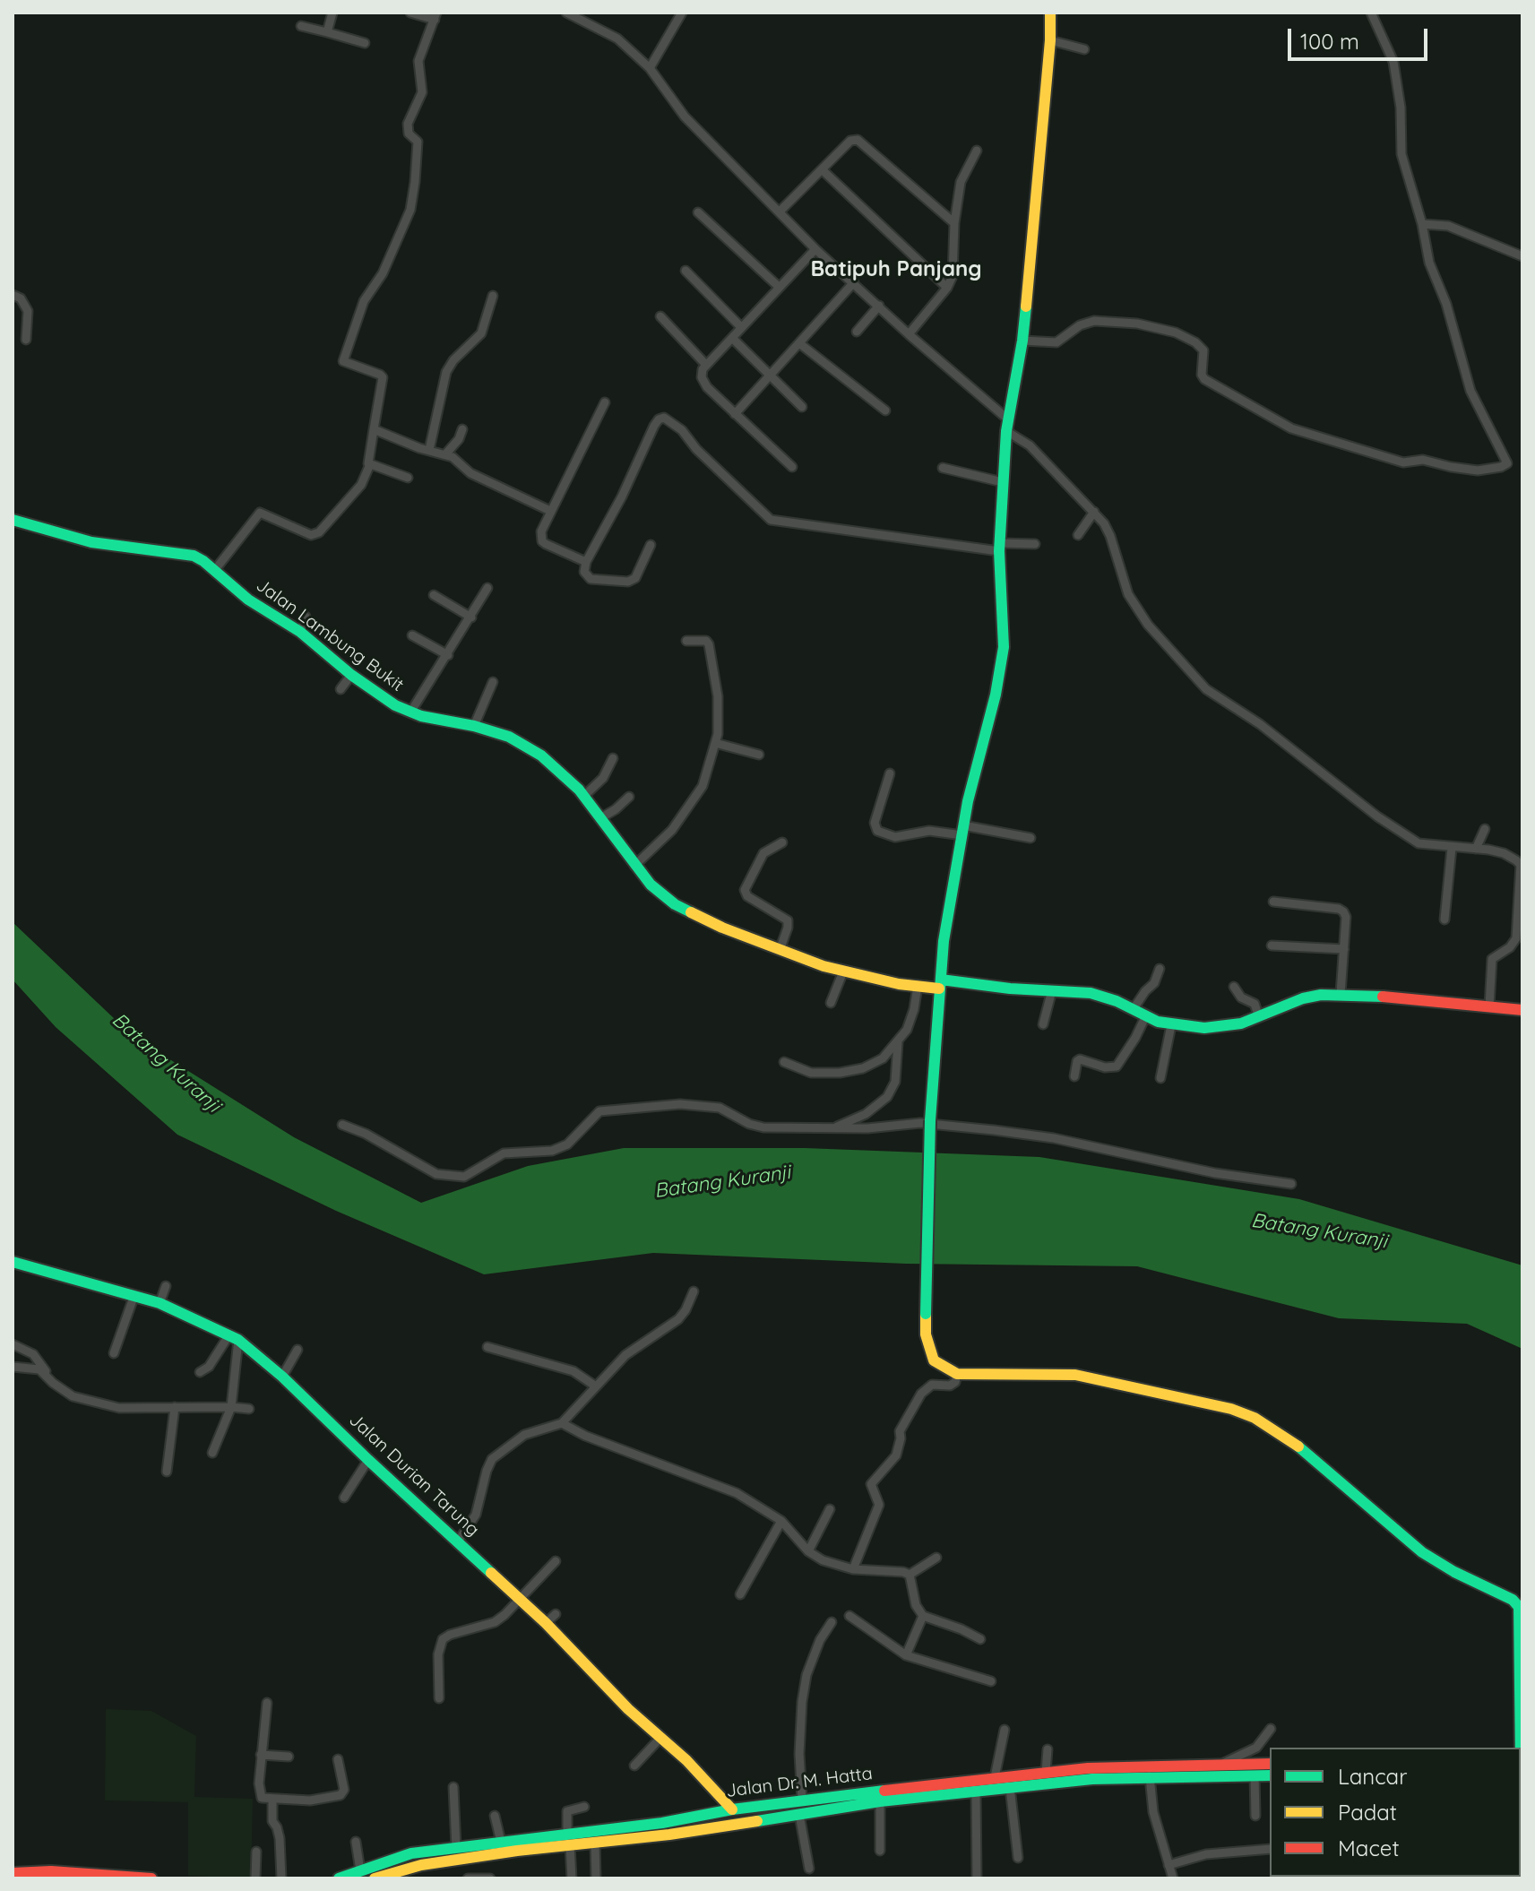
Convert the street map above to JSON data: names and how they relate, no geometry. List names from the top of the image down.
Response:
{
  "streets": {
    "street": ["Jalan Lambung Bukit", "Jalan Durian Tarung", "Jalan Dr. M. Hatta"]
  },
  "crossings": [
    ["Jalan Durian Tarung", "Jalan Dr. M. Hatta"]
  ],
  "districts": ["Batipuh Panjang"],
  "water": ["Batang Kuranji"],
  "legend": ["Lancar", "Padat", "Macet"],
  "scale_bar": "100 m"
}
